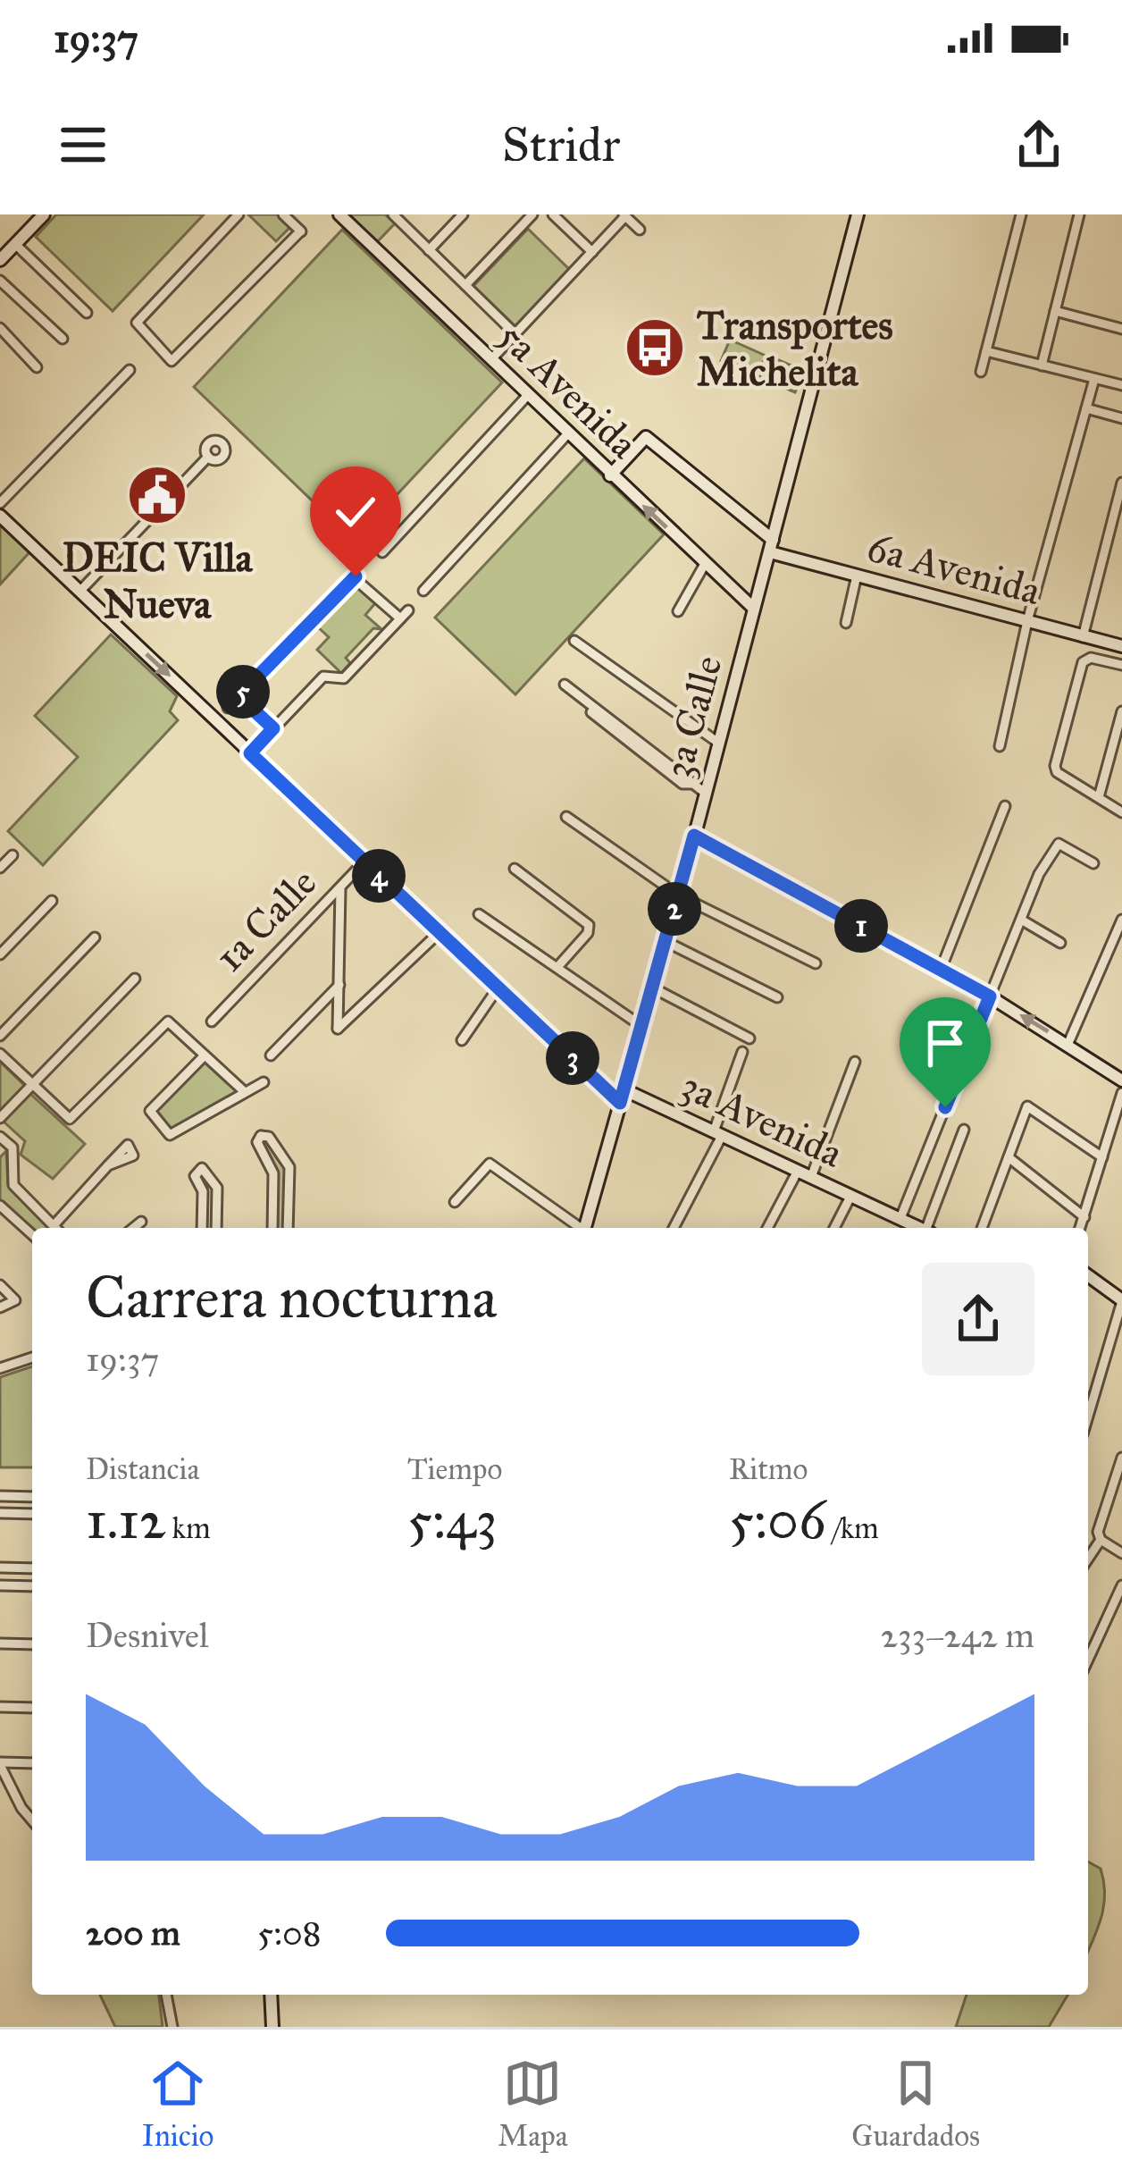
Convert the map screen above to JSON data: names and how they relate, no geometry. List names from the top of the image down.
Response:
{
  "streets": {
    "street": [
      "5a Avenida",
      "6a Avenida",
      "3a Calle",
      "1a Calle",
      "3a Avenida"
    ]
  },
  "crossings": [
    ["5a Avenida", "6a Avenida"],
    ["5a Avenida", "3a Calle"],
    ["6a Avenida", "3a Calle"],
    ["3a Calle", "3a Avenida"],
    ["1a Calle", "3a Avenida"]
  ],
  "places": {
    "bus stop": ["Transportes Michelita"],
    "public building": ["DEIC Villa Nueva"]
  },
  "page": {
    "status": "19:37",
    "header": "Stridr",
    "pins": [
      "5",
      "4",
      "2",
      "1",
      "3"
    ],
    "heading": ["Carrera nocturna", "19:37"],
    "stats": [
      ["Distancia", "1.12 km"],
      ["Tiempo", "5:43"],
      ["Ritmo", "5:06 /km"]
    ],
    "chart": ["Desnivel", "233–242 m"],
    "list": [
      {
        "name": "200 m",
        "note": "5:08"
      }
    ],
    "tabs": ["Inicio", "Mapa", "Guardados"]
  }
}
